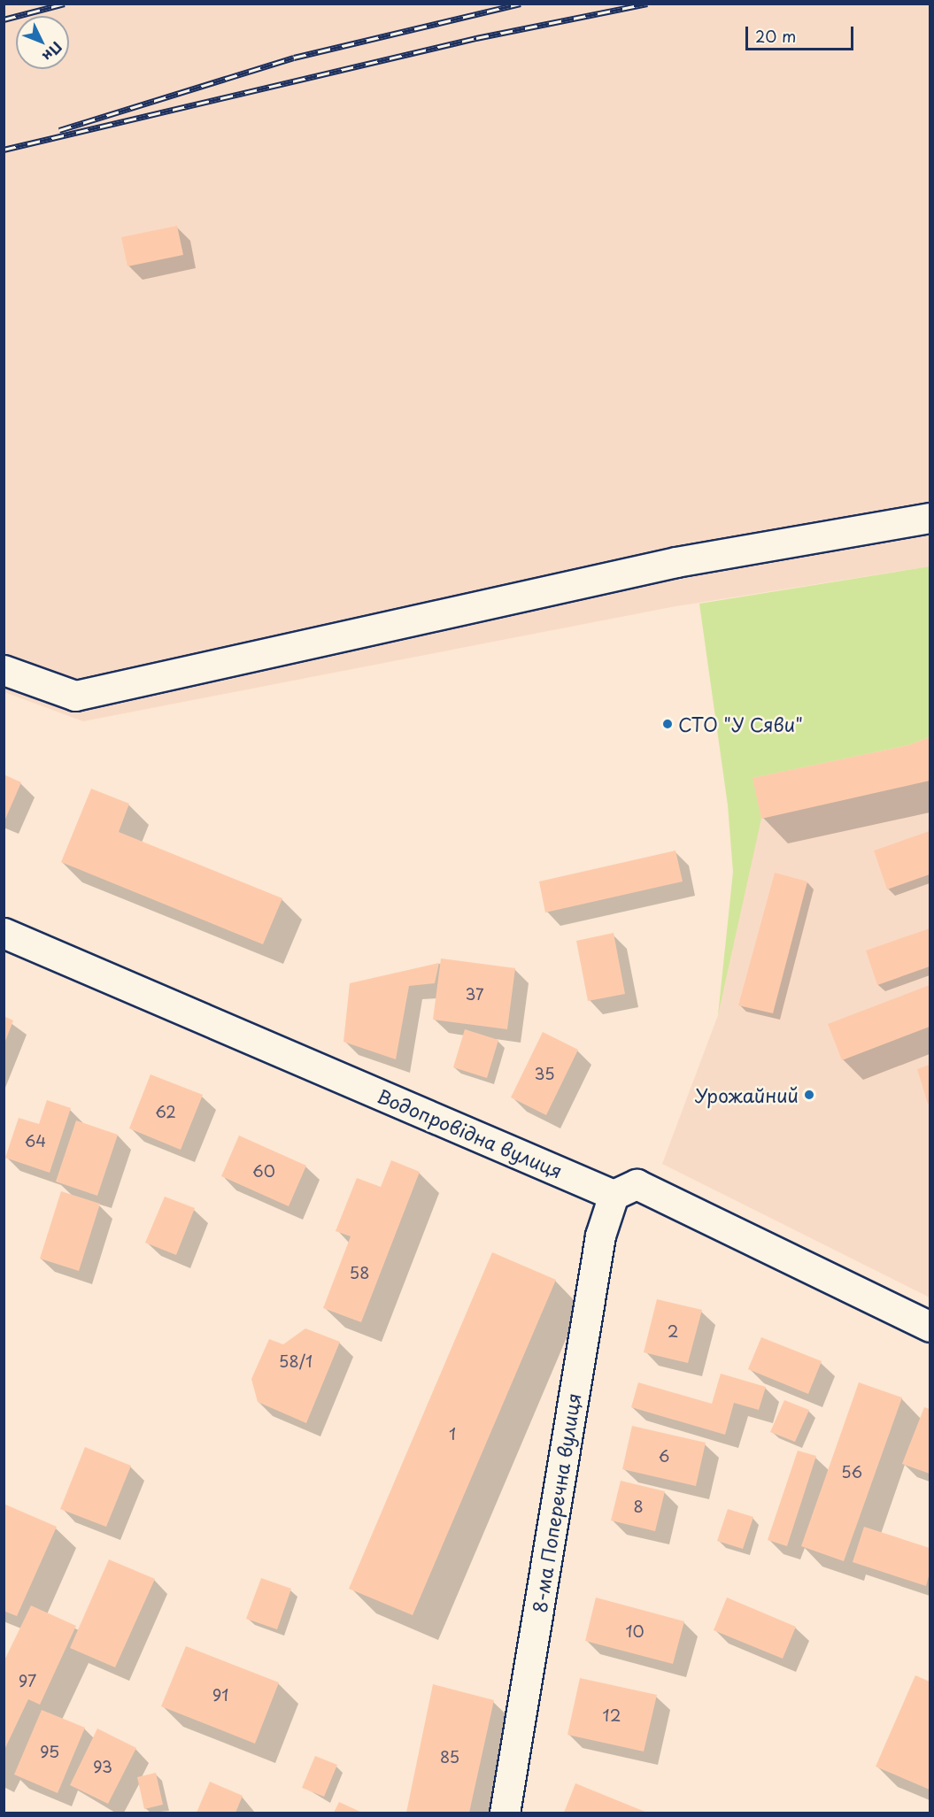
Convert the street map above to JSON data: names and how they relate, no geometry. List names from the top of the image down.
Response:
{
  "streets": {
    "street": ["Водопровідна вулиця", "8-ма Поперечна вулиця"]
  },
  "crossings": [
    ["Водопровідна вулиця", "8-ма Поперечна вулиця"]
  ],
  "places": ["СТО \"У Сяви\"", "Урожайний"],
  "house_numbers": [
    "37",
    "35",
    "62",
    "64",
    "60",
    "58",
    "2",
    "58/1",
    "1",
    "6",
    "56",
    "8",
    "10",
    "97",
    "91",
    "12",
    "95",
    "85",
    "93"
  ],
  "scale_bar": "20 m",
  "north": "bottom right"
}
